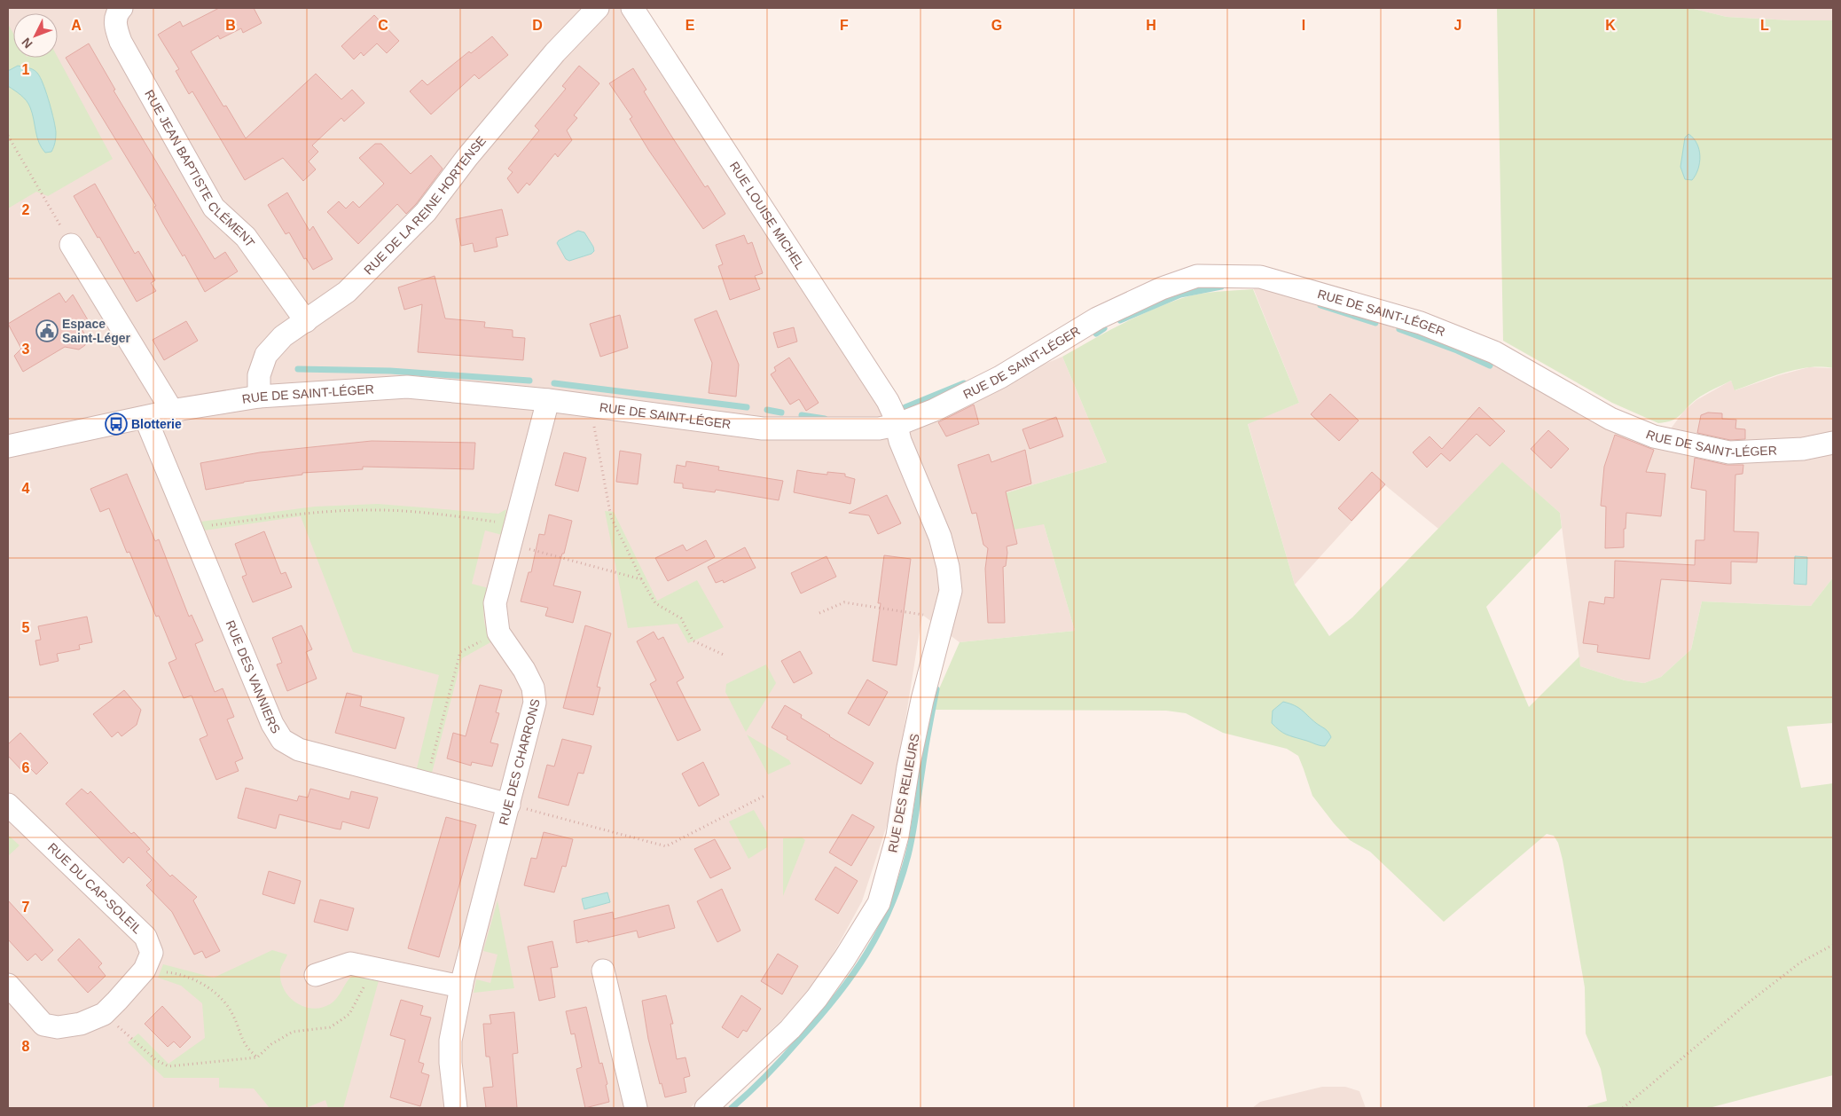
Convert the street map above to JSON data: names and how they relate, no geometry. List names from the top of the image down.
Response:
{
  "streets": {
    "street": [
      "RUE JEAN BAPTISTE CLÉMENT",
      "RUE DE LA REINE HORTENSE",
      "RUE LOUISE MICHEL",
      "RUE DE SAINT-LÉGER",
      "RUE DES VANNIERS",
      "RUE DES CHARRONS",
      "RUE DES RELIEURS",
      "RUE DU CAP-SOLEIL"
    ]
  },
  "crossings": [
    ["RUE JEAN BAPTISTE CLÉMENT", "RUE DE LA REINE HORTENSE"],
    ["RUE DE LA REINE HORTENSE", "RUE DE SAINT-LÉGER"],
    ["RUE LOUISE MICHEL", "RUE DE SAINT-LÉGER"],
    ["RUE LOUISE MICHEL", "RUE DES RELIEURS"],
    ["RUE DE SAINT-LÉGER", "RUE DES VANNIERS"],
    ["RUE DE SAINT-LÉGER", "RUE DES CHARRONS"],
    ["RUE DE SAINT-LÉGER", "RUE DES RELIEURS"],
    ["RUE DES VANNIERS", "RUE DES CHARRONS"]
  ],
  "places": {
    "public building": ["Espace Saint-Léger"],
    "bus stop": ["Blotterie"]
  },
  "north": "bottom left",
  "grid": {
    "columns": [
      "A",
      "B",
      "C",
      "D",
      "E",
      "F",
      "G",
      "H",
      "I",
      "J",
      "K",
      "L"
    ],
    "rows": [
      "1",
      "2",
      "3",
      "4",
      "5",
      "6",
      "7",
      "8"
    ]
  }
}
